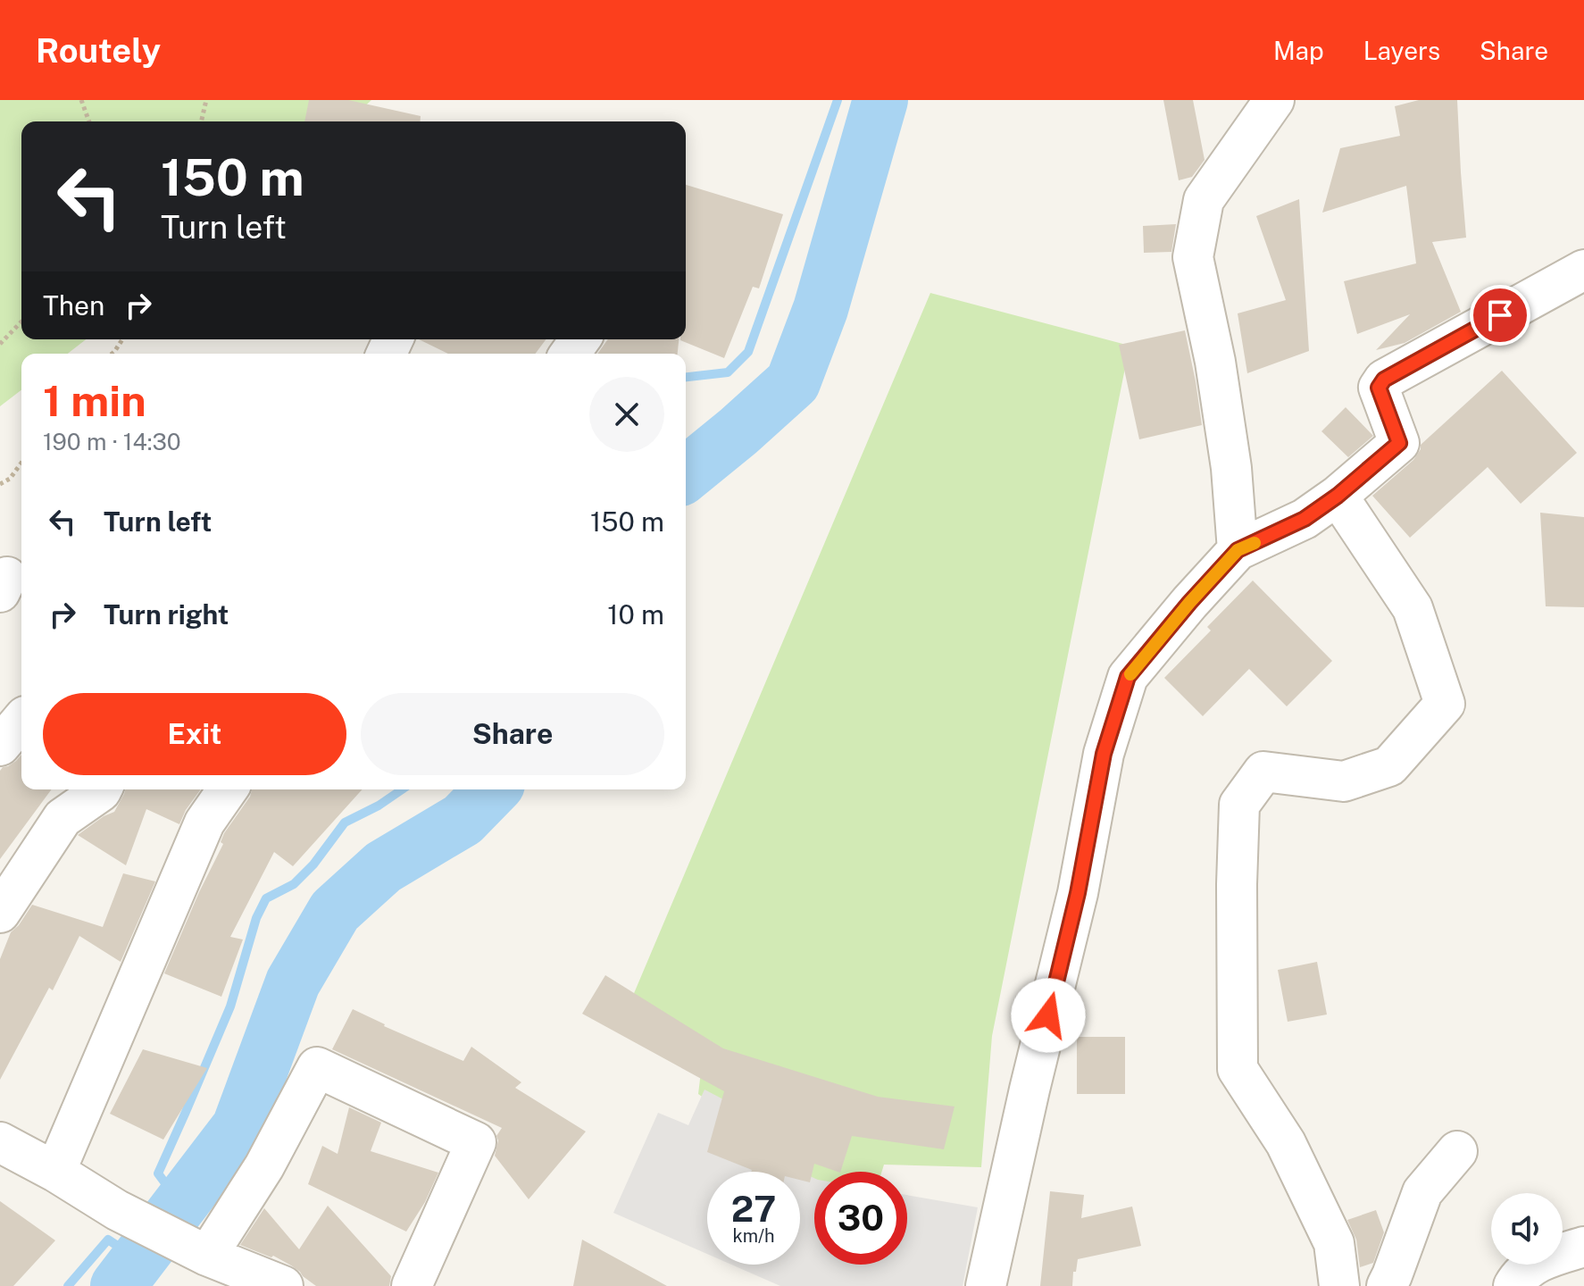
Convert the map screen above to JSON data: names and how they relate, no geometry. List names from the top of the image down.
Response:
{
  "page": {
    "header": "Routely",
    "nav": ["Map", "Layers", "Share"],
    "turn": ["150 m", "Turn left"],
    "then": "Then",
    "heading": ["1 min", "190 m · 14:30"],
    "list": [
      {
        "name": "Turn left",
        "value": "150 m"
      },
      {
        "name": "Turn right",
        "value": "10 m"
      }
    ],
    "buttons": ["Exit", "Share"],
    "speed": "27 km/h",
    "limit": "30"
  }
}
